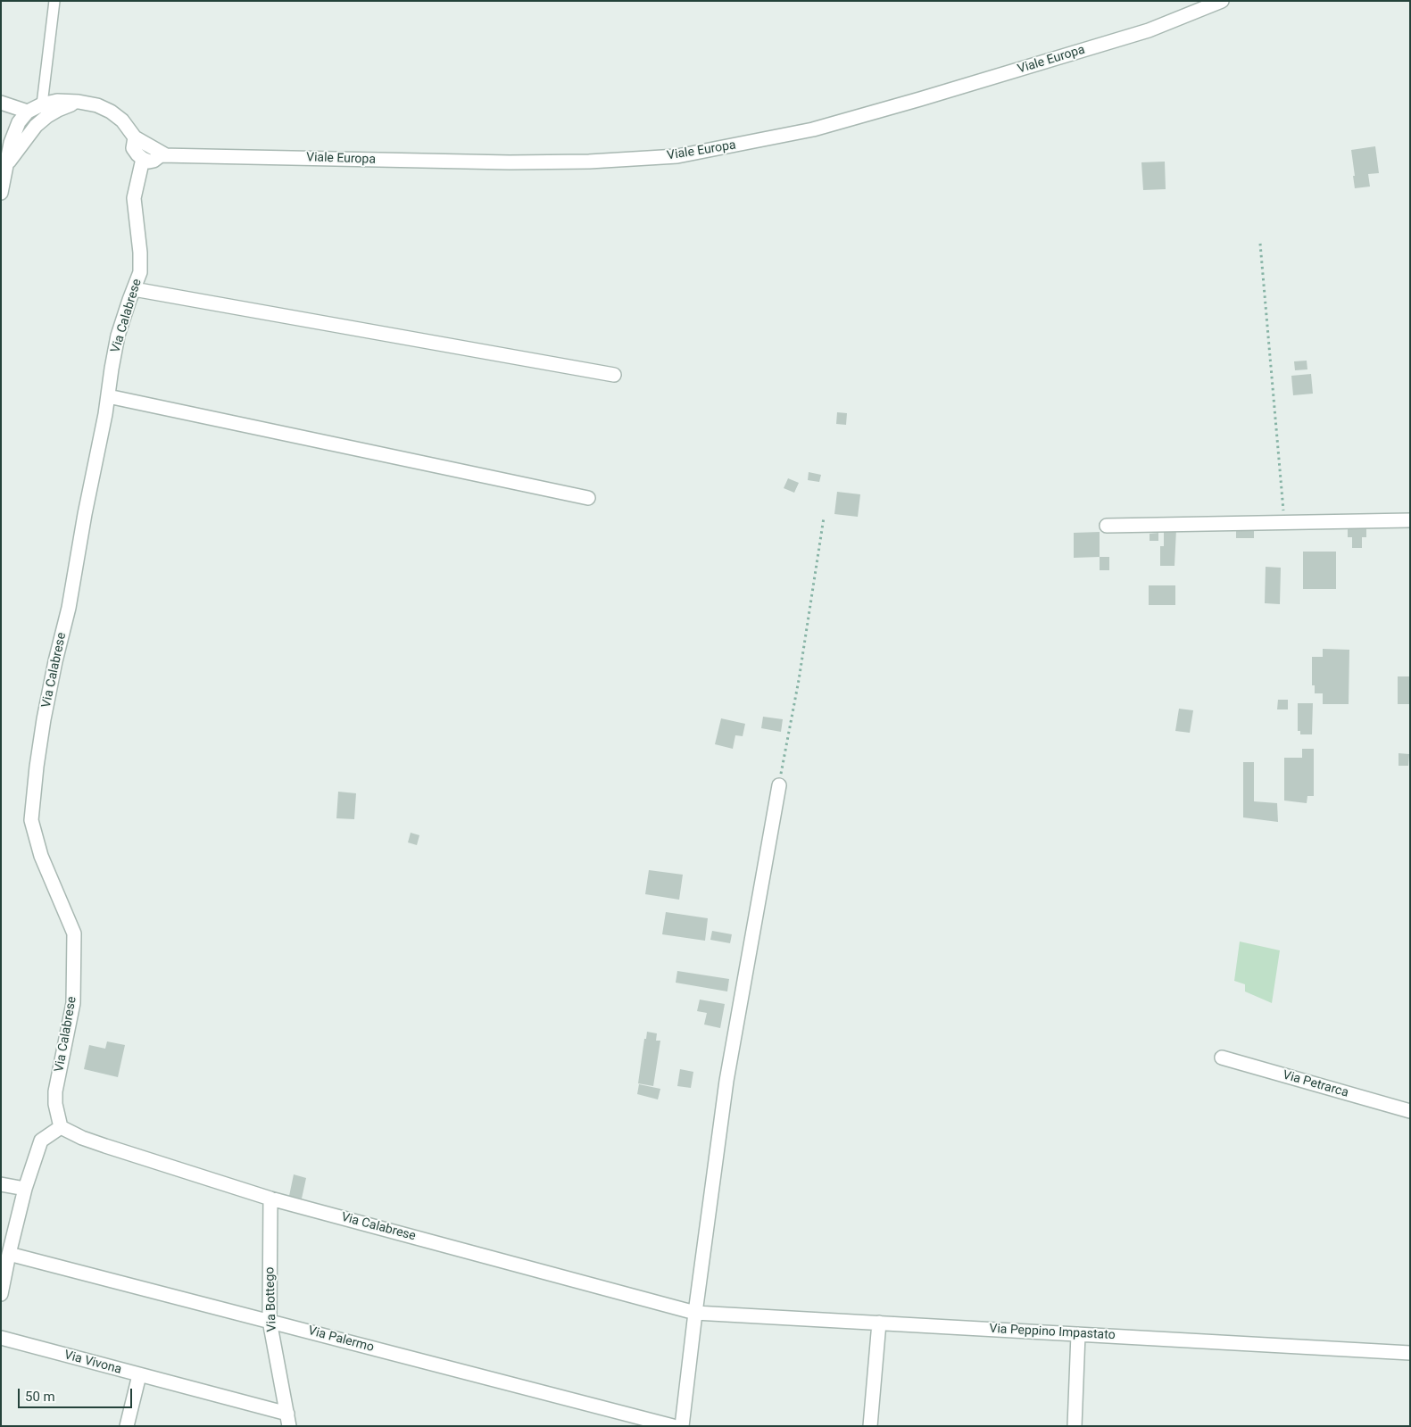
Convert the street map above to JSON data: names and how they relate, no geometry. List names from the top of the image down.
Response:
{
  "streets": {
    "street": [
      "Viale Europa",
      "Via Calabrese",
      "Via Petrarca",
      "Via Bottego",
      "Via Peppino Impastato",
      "Via Palermo",
      "Via Vivona"
    ]
  },
  "crossings": [
    ["Viale Europa", "Via Calabrese"],
    ["Via Calabrese", "Via Bottego"],
    ["Via Calabrese", "Via Peppino Impastato"],
    ["Via Bottego", "Via Palermo"],
    ["Via Bottego", "Via Vivona"]
  ],
  "scale_bar": "50 m"
}
